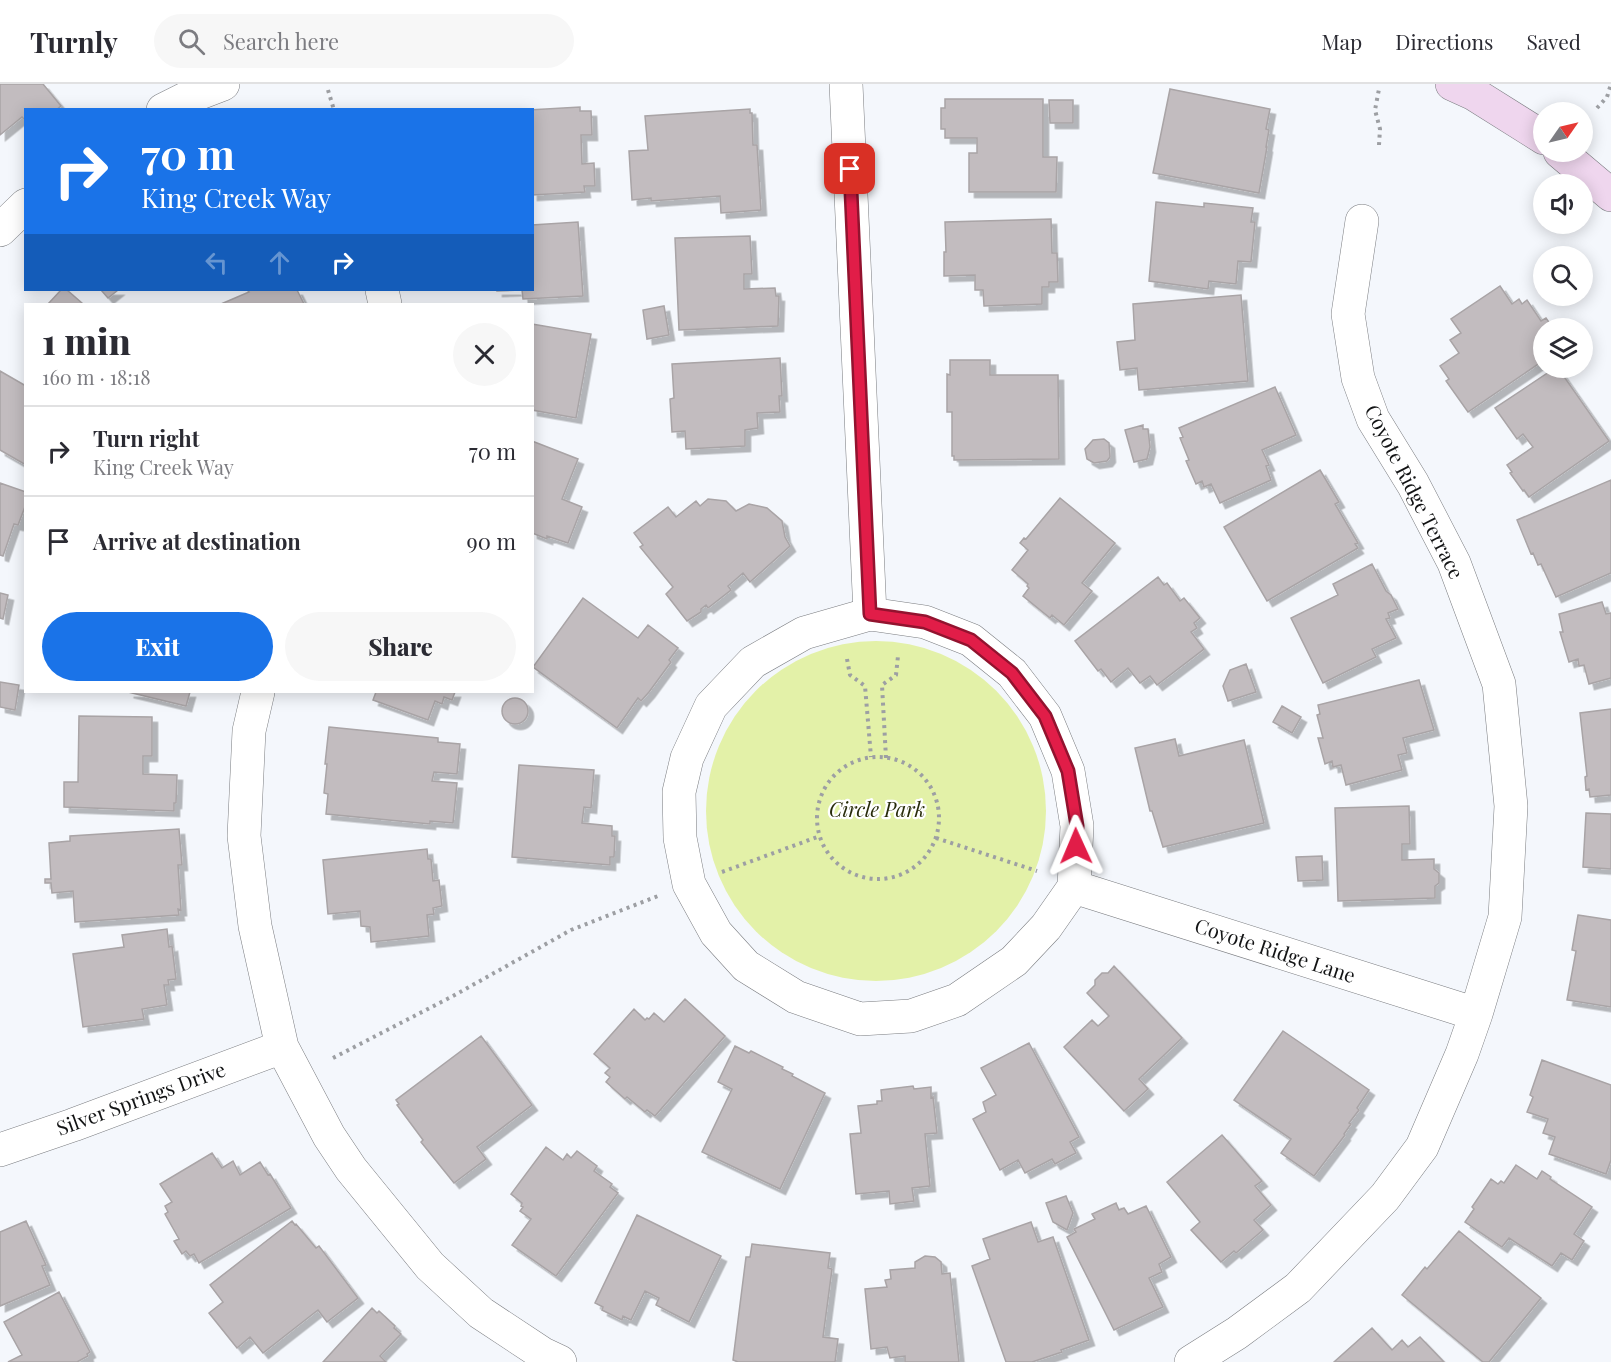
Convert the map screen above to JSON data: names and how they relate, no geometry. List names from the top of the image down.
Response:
{
  "streets": {
    "street": ["Coyote Ridge Terrace", "Coyote Ridge Lane", "Silver Springs Drive"]
  },
  "crossings": [
    ["Coyote Ridge Terrace", "Coyote Ridge Lane"]
  ],
  "parks": ["Circle Park"],
  "north": "top right",
  "page": {
    "header": "Turnly",
    "search": "Search here",
    "nav": ["Map", "Directions", "Saved"],
    "turn": ["70 m", "King Creek Way"],
    "heading": ["1 min", "160 m · 18:18"],
    "list": [
      {
        "name": "Turn right",
        "note": "King Creek Way",
        "value": "70 m"
      },
      {
        "name": "Arrive at destination",
        "value": "90 m"
      }
    ],
    "buttons": ["Exit", "Share"]
  }
}
